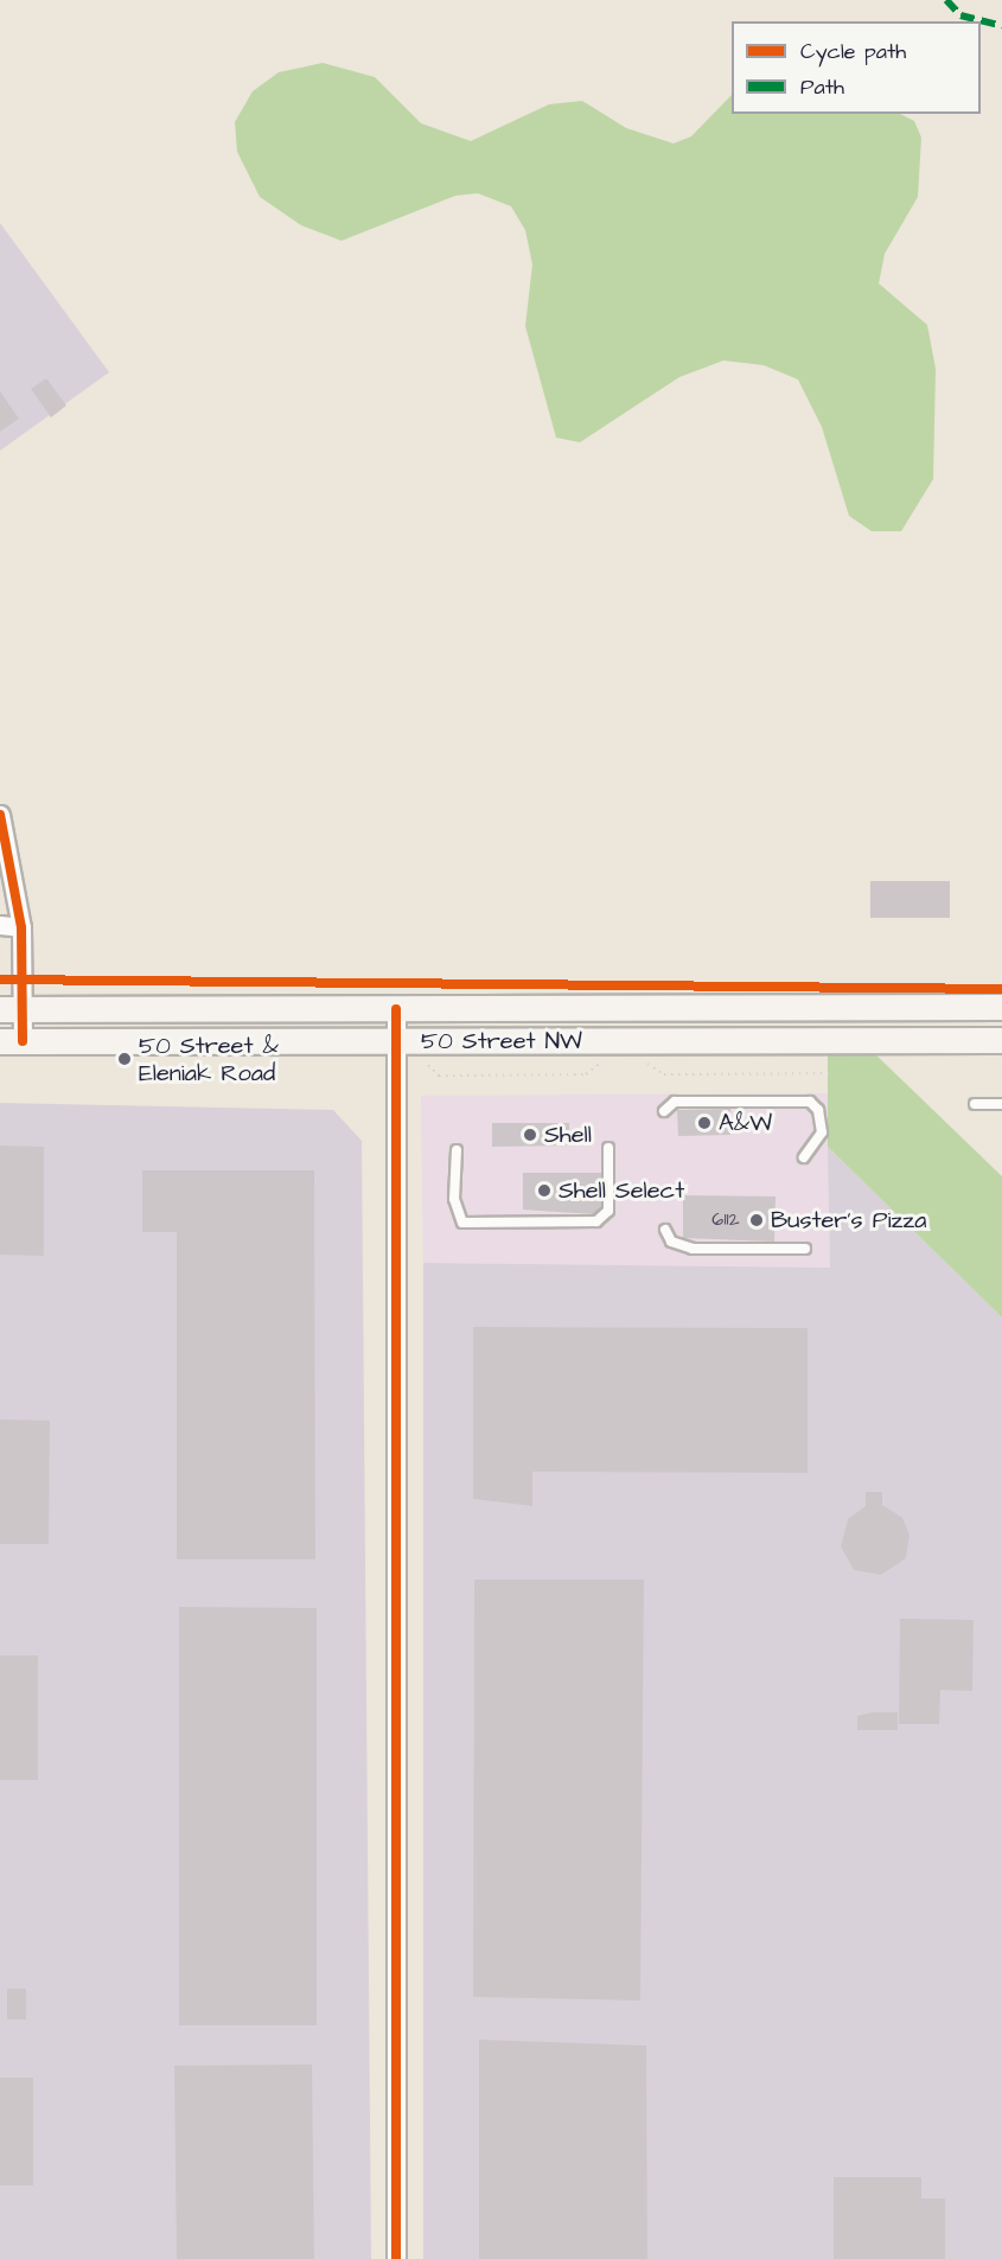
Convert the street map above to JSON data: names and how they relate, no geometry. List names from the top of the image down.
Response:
{
  "streets": {
    "main road": ["50 Street NW"]
  },
  "places": [
    "50 Street & Eleniak Road",
    "A&W",
    "Shell",
    "Shell Select",
    "Buster's Pizza"
  ],
  "house_numbers": ["6112"],
  "legend": ["Cycle path", "Path"]
}
